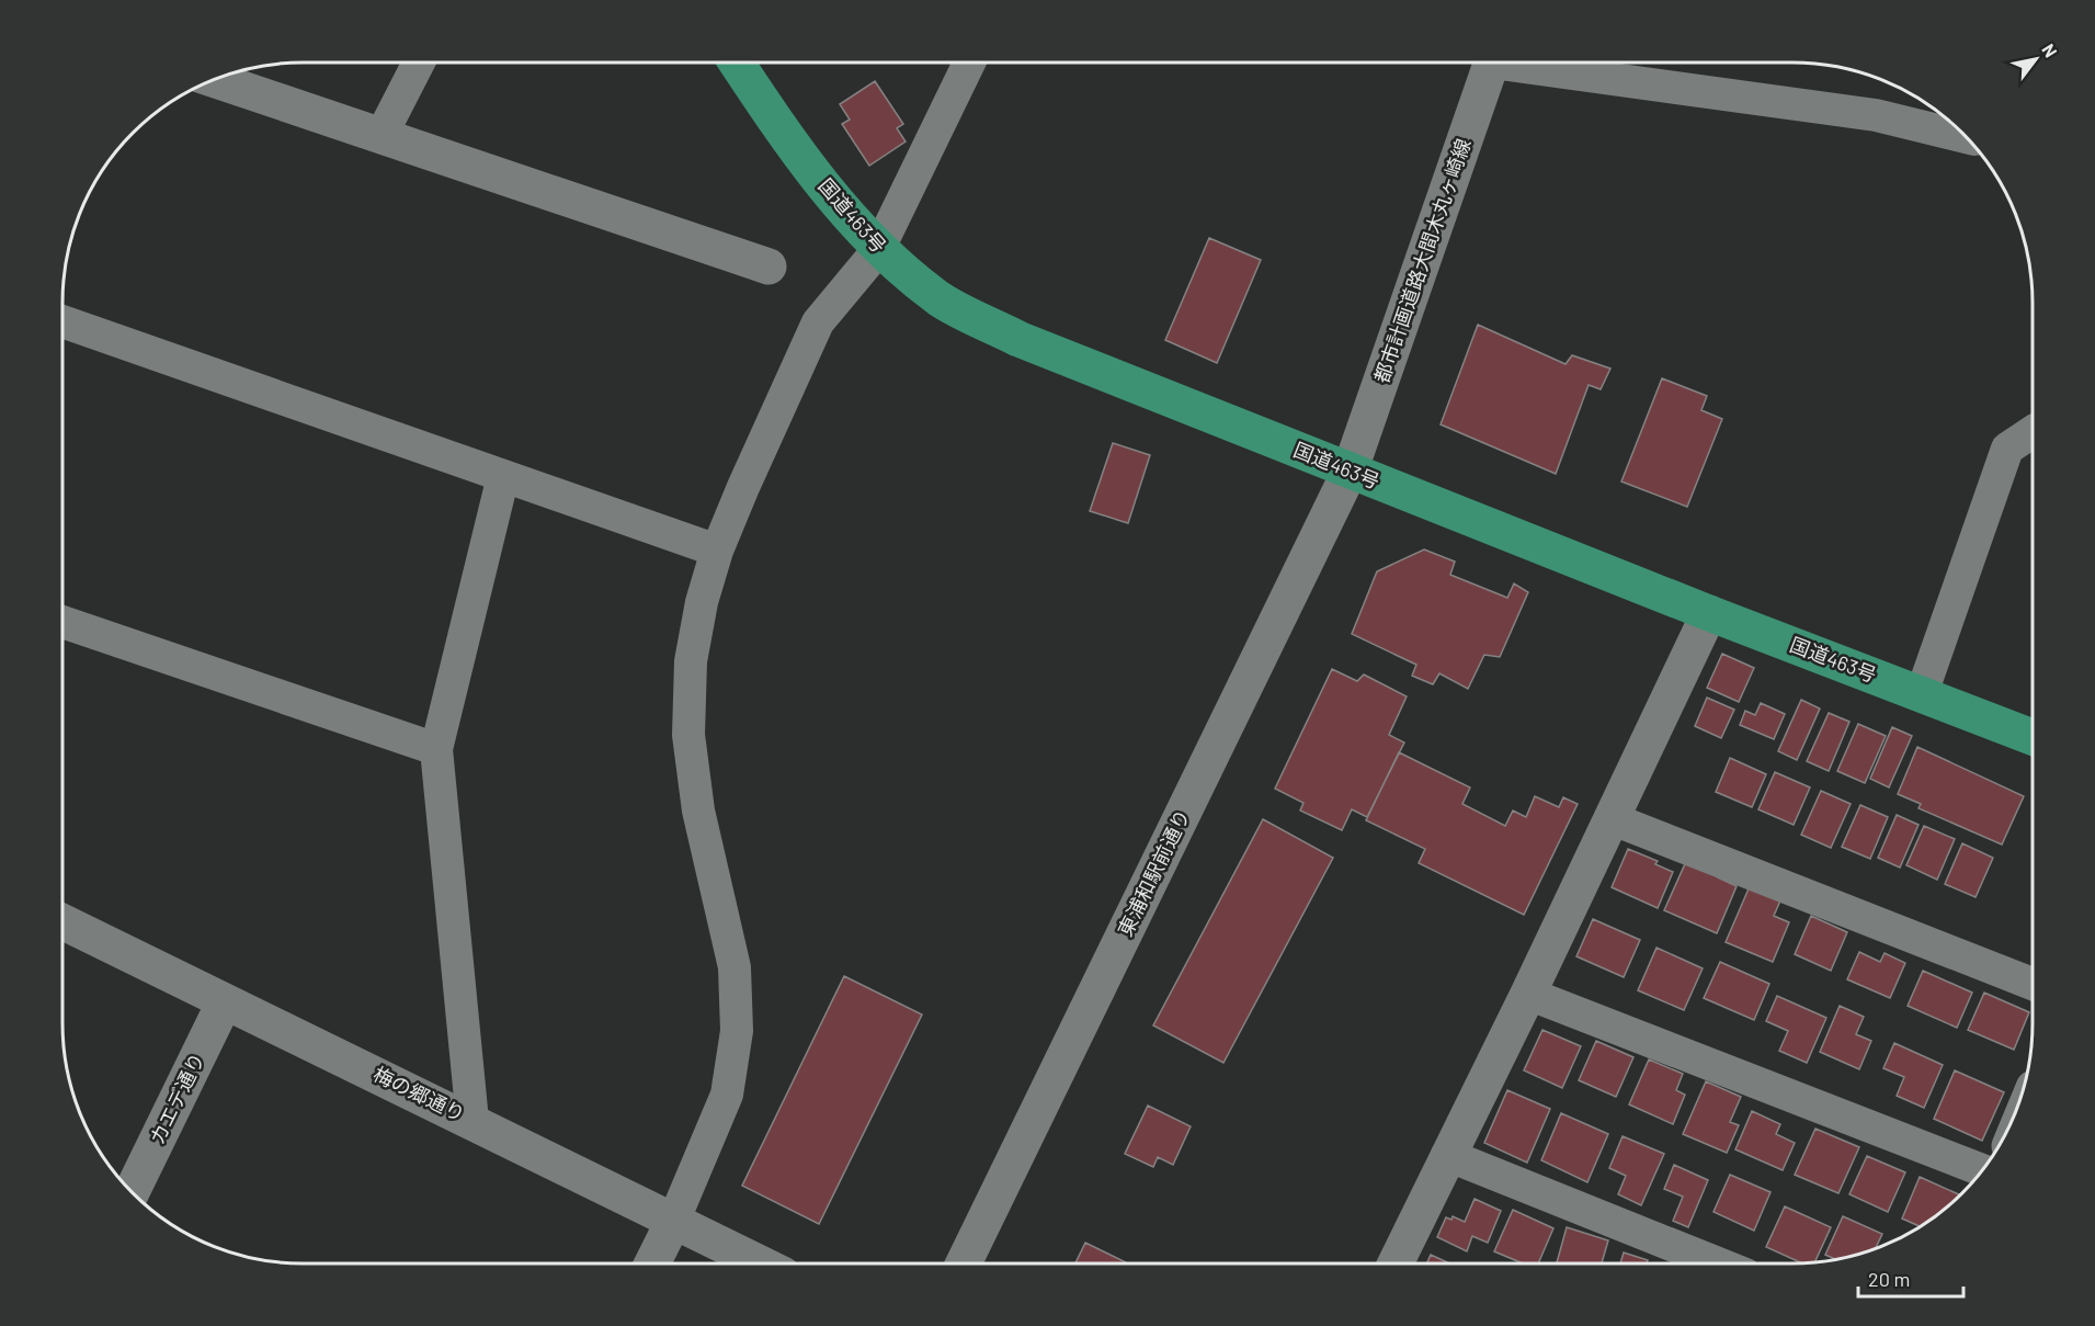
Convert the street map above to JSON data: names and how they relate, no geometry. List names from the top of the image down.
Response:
{
  "streets": {
    "highway": ["国道463号"],
    "street": [
      "都市計画道路大間木丸ヶ崎線",
      "東浦和駅前通り",
      "梅の郷通り",
      "カエデ通り"
    ]
  },
  "crossings": [
    ["国道463号", "都市計画道路大間木丸ヶ崎線"],
    ["国道463号", "東浦和駅前通り"],
    ["都市計画道路大間木丸ヶ崎線", "東浦和駅前通り"],
    ["梅の郷通り", "カエデ通り"]
  ],
  "scale_bar": "20 m",
  "north": "top right"
}
